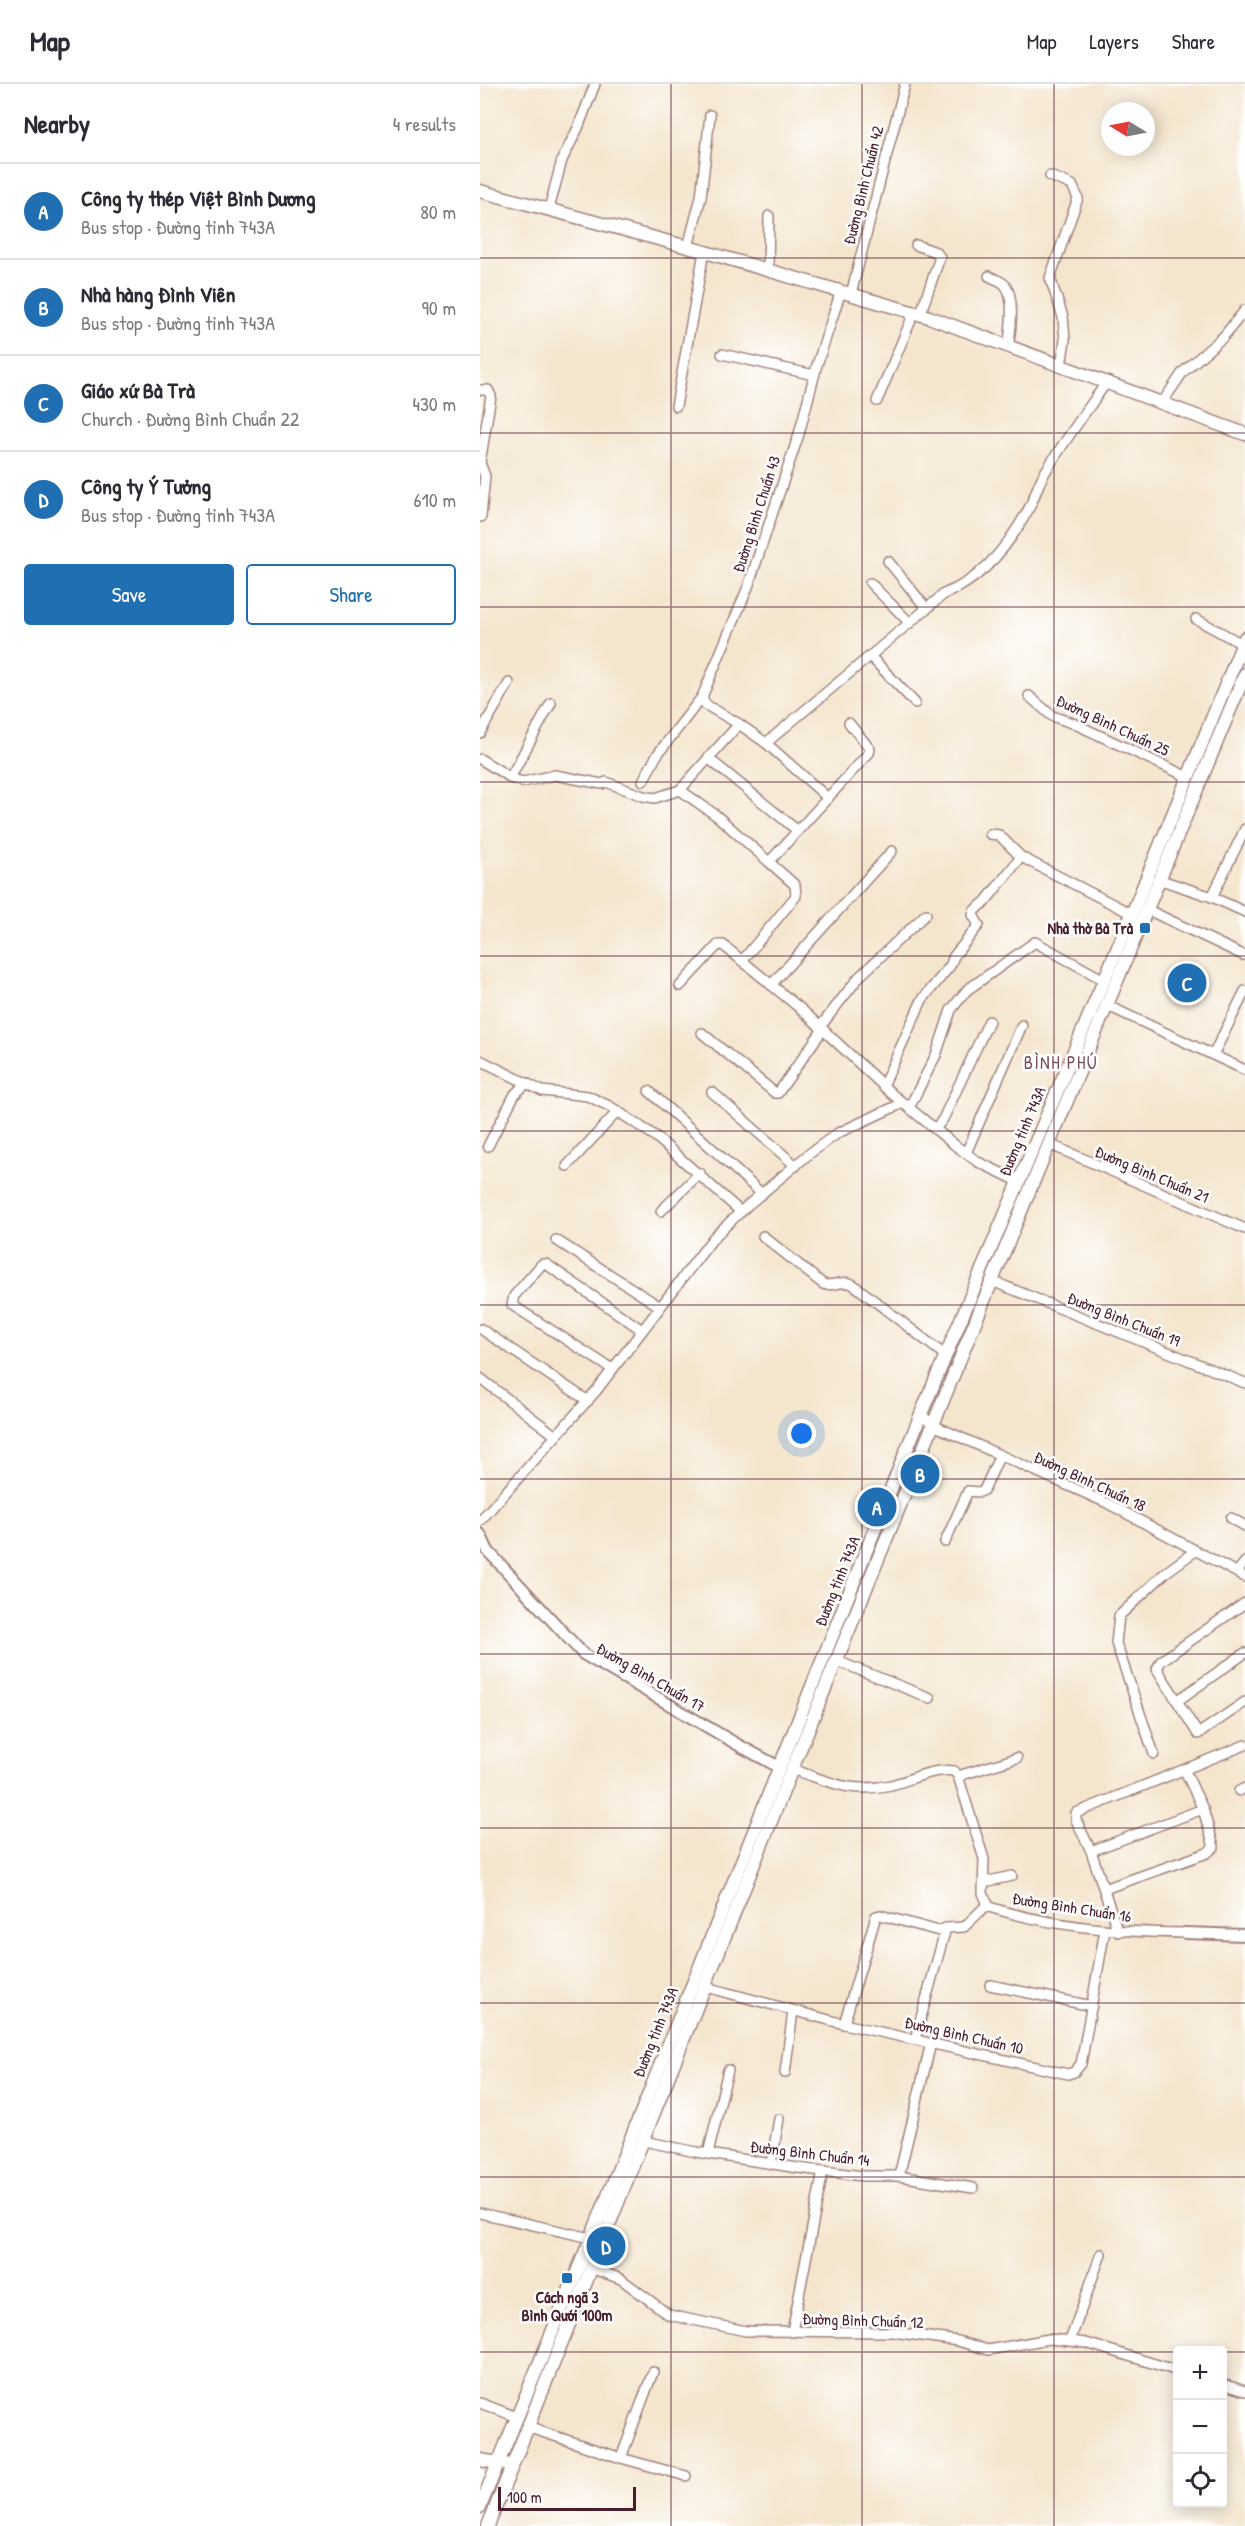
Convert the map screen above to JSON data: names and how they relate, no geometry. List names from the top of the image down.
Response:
{
  "streets": {
    "main road": ["Đường tỉnh 743A"],
    "street": [
      "Đường Bình Chuẩn 42",
      "Đường Bình Chuẩn 43",
      "Đường Bình Chuẩn 25",
      "Đường Bình Chuẩn 21",
      "Đường Bình Chuẩn 19",
      "Đường Bình Chuẩn 18",
      "Đường Bình Chuẩn 17",
      "Đường Bình Chuẩn 16",
      "Đường Bình Chuẩn 10",
      "Đường Bình Chuẩn 14",
      "Đường Bình Chuẩn 12"
    ]
  },
  "crossings": [
    ["Đường Bình Chuẩn 42", "Đường Bình Chuẩn 43"],
    ["Đường Bình Chuẩn 25", "Đường tỉnh 743A"],
    ["Đường tỉnh 743A", "Đường Bình Chuẩn 21"],
    ["Đường tỉnh 743A", "Đường Bình Chuẩn 19"],
    ["Đường tỉnh 743A", "Đường Bình Chuẩn 18"],
    ["Đường tỉnh 743A", "Đường Bình Chuẩn 17"],
    ["Đường tỉnh 743A", "Đường Bình Chuẩn 10"],
    ["Đường tỉnh 743A", "Đường Bình Chuẩn 14"],
    ["Đường tỉnh 743A", "Đường Bình Chuẩn 12"],
    ["Đường Bình Chuẩn 16", "Đường Bình Chuẩn 10"]
  ],
  "districts": ["BÌNH PHÚ"],
  "places": {
    "transit": ["Nhà thờ Bà Trà", "Cách ngã 3 Bình Qưới 100m"]
  },
  "scale_bar": "100 m",
  "north": "left",
  "page": {
    "header": "Map",
    "nav": ["Map", "Layers", "Share"],
    "heading": ["Nearby", "4 results"],
    "list": [
      {
        "mark": "A",
        "name": "Công ty thép Việt Bình Dương",
        "note": "Bus stop · Đường tỉnh 743A",
        "value": "80 m"
      },
      {
        "mark": "B",
        "name": "Nhà hàng Đình Viên",
        "note": "Bus stop · Đường tỉnh 743A",
        "value": "90 m"
      },
      {
        "mark": "C",
        "name": "Giáo xứ Bà Trà",
        "note": "Church · Đường Bình Chuẩn 22",
        "value": "430 m"
      },
      {
        "mark": "D",
        "name": "Công ty Ý Tưởng",
        "note": "Bus stop · Đường tỉnh 743A",
        "value": "610 m"
      }
    ],
    "buttons": ["Save", "Share"],
    "pins": [
      "C",
      "B",
      "A",
      "D"
    ],
    "map_buttons": ["+", "−"],
    "scale": "100 m"
  }
}
